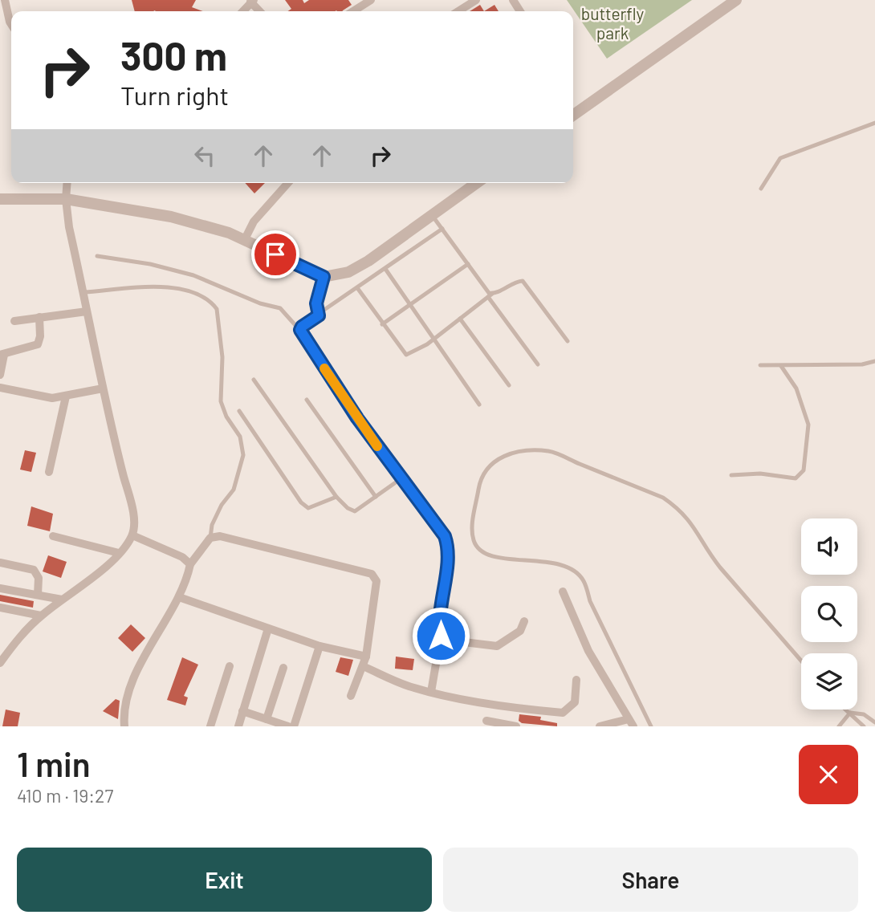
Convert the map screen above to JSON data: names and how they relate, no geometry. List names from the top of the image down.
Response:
{
  "parks": ["butterfly park"],
  "page": {
    "turn": ["300 m", "Turn right"],
    "heading": ["1 min", "410 m · 19:27"],
    "buttons": ["Exit", "Share"]
  }
}
